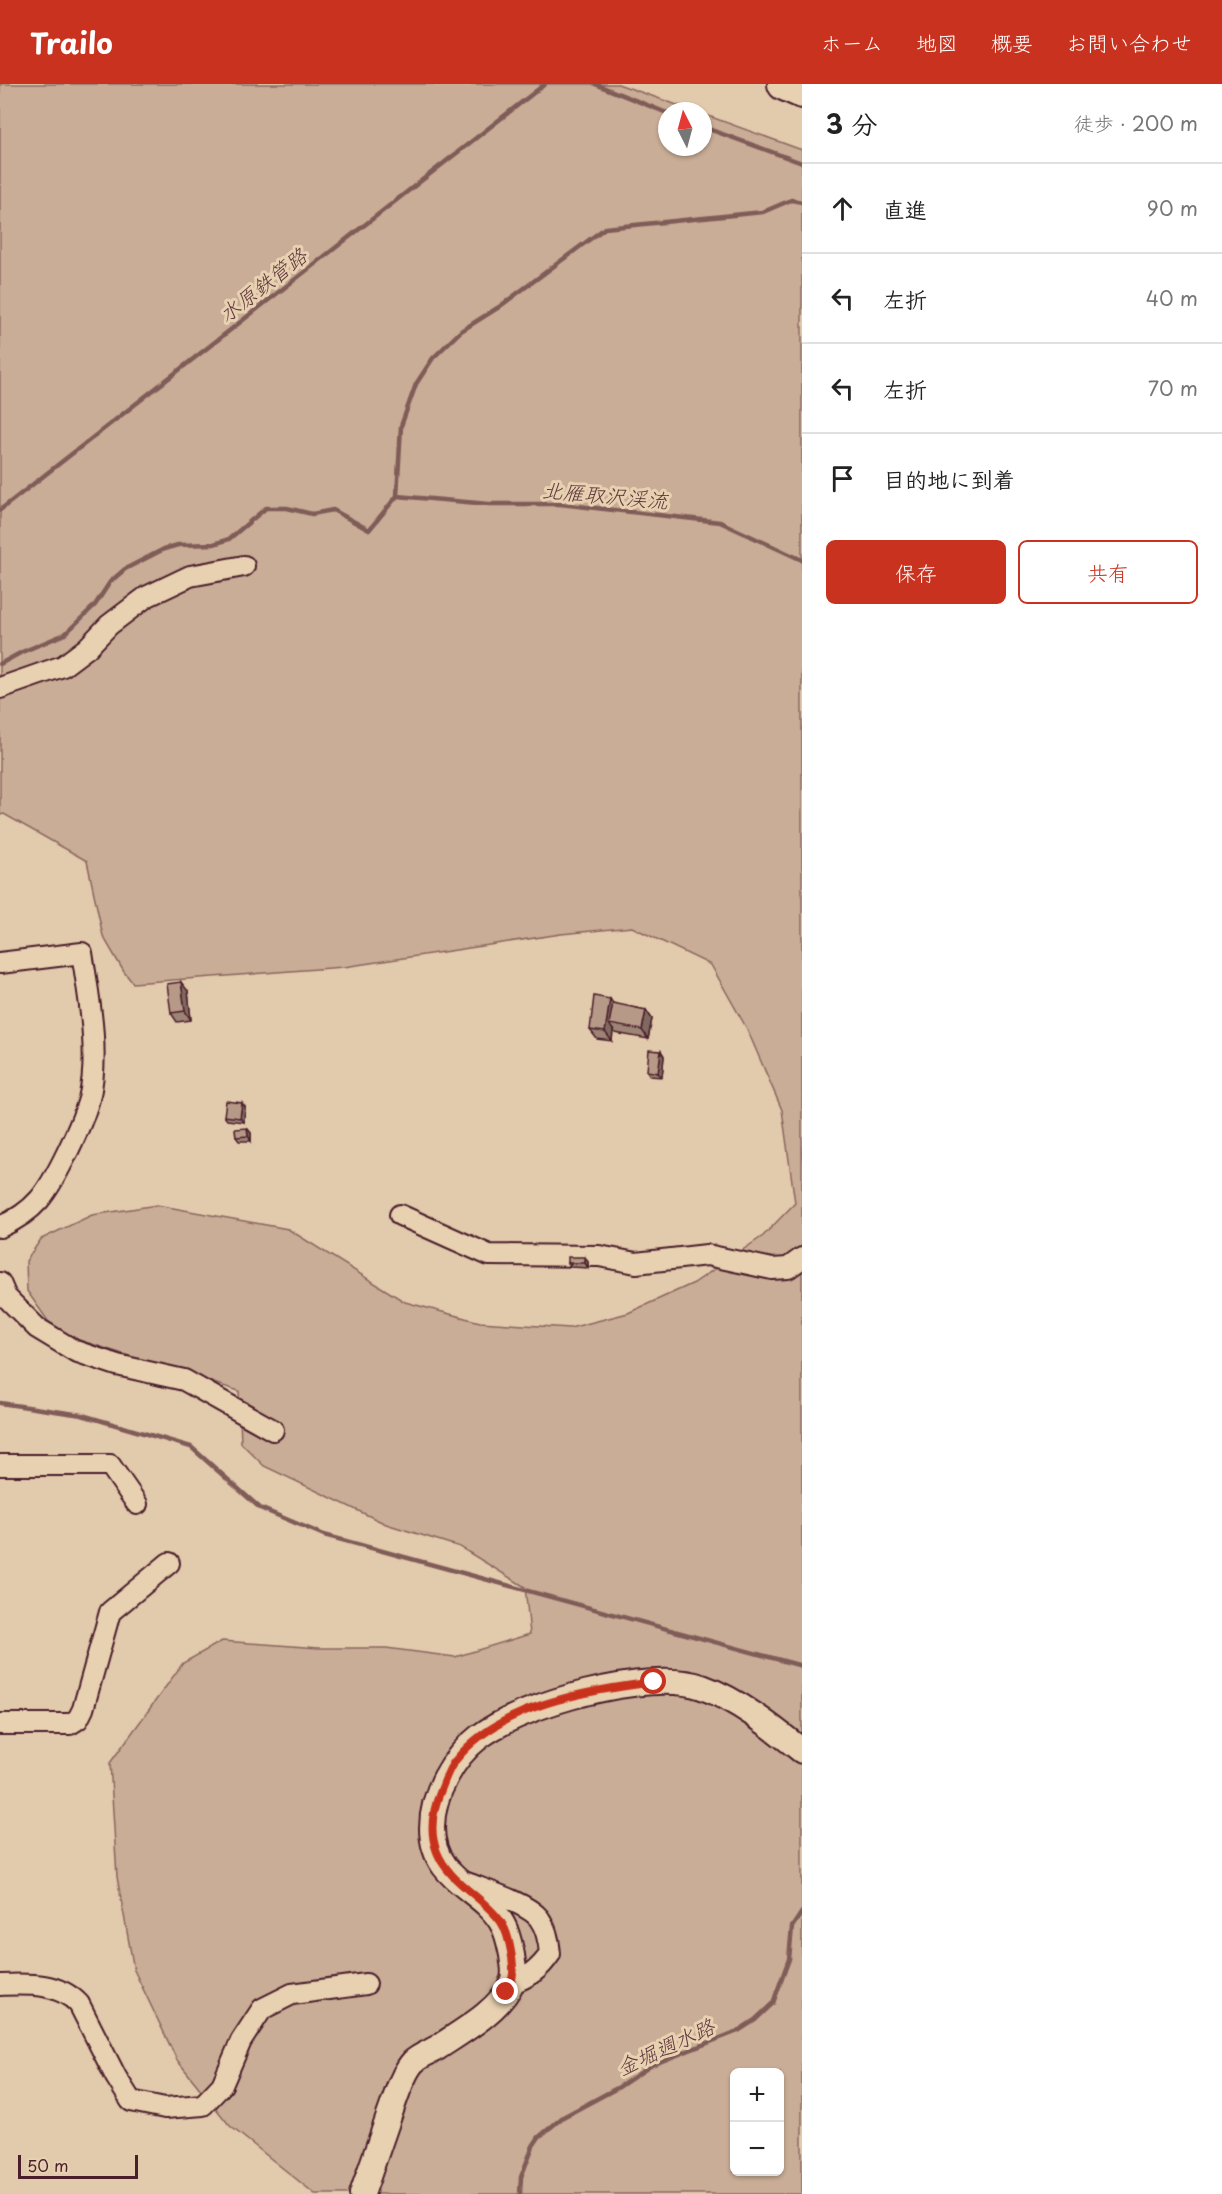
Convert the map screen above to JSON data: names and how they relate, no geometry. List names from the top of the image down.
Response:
{
  "water": ["水原鉄管路", "北雁取沢渓流", "金堀週水路"],
  "scale_bar": "50 m",
  "north": "top",
  "page": {
    "header": "Trailo",
    "nav": [
      "ホーム",
      "地図",
      "概要",
      "お問い合わせ"
    ],
    "heading": ["3 分", "徒歩 · 200 m"],
    "list": [
      ["直進", "90 m"],
      ["左折", "40 m"],
      ["左折", "70 m"],
      "目的地に到着"
    ],
    "buttons": ["保存", "共有"],
    "map_buttons": ["+", "−"],
    "scale": "50 m"
  }
}
